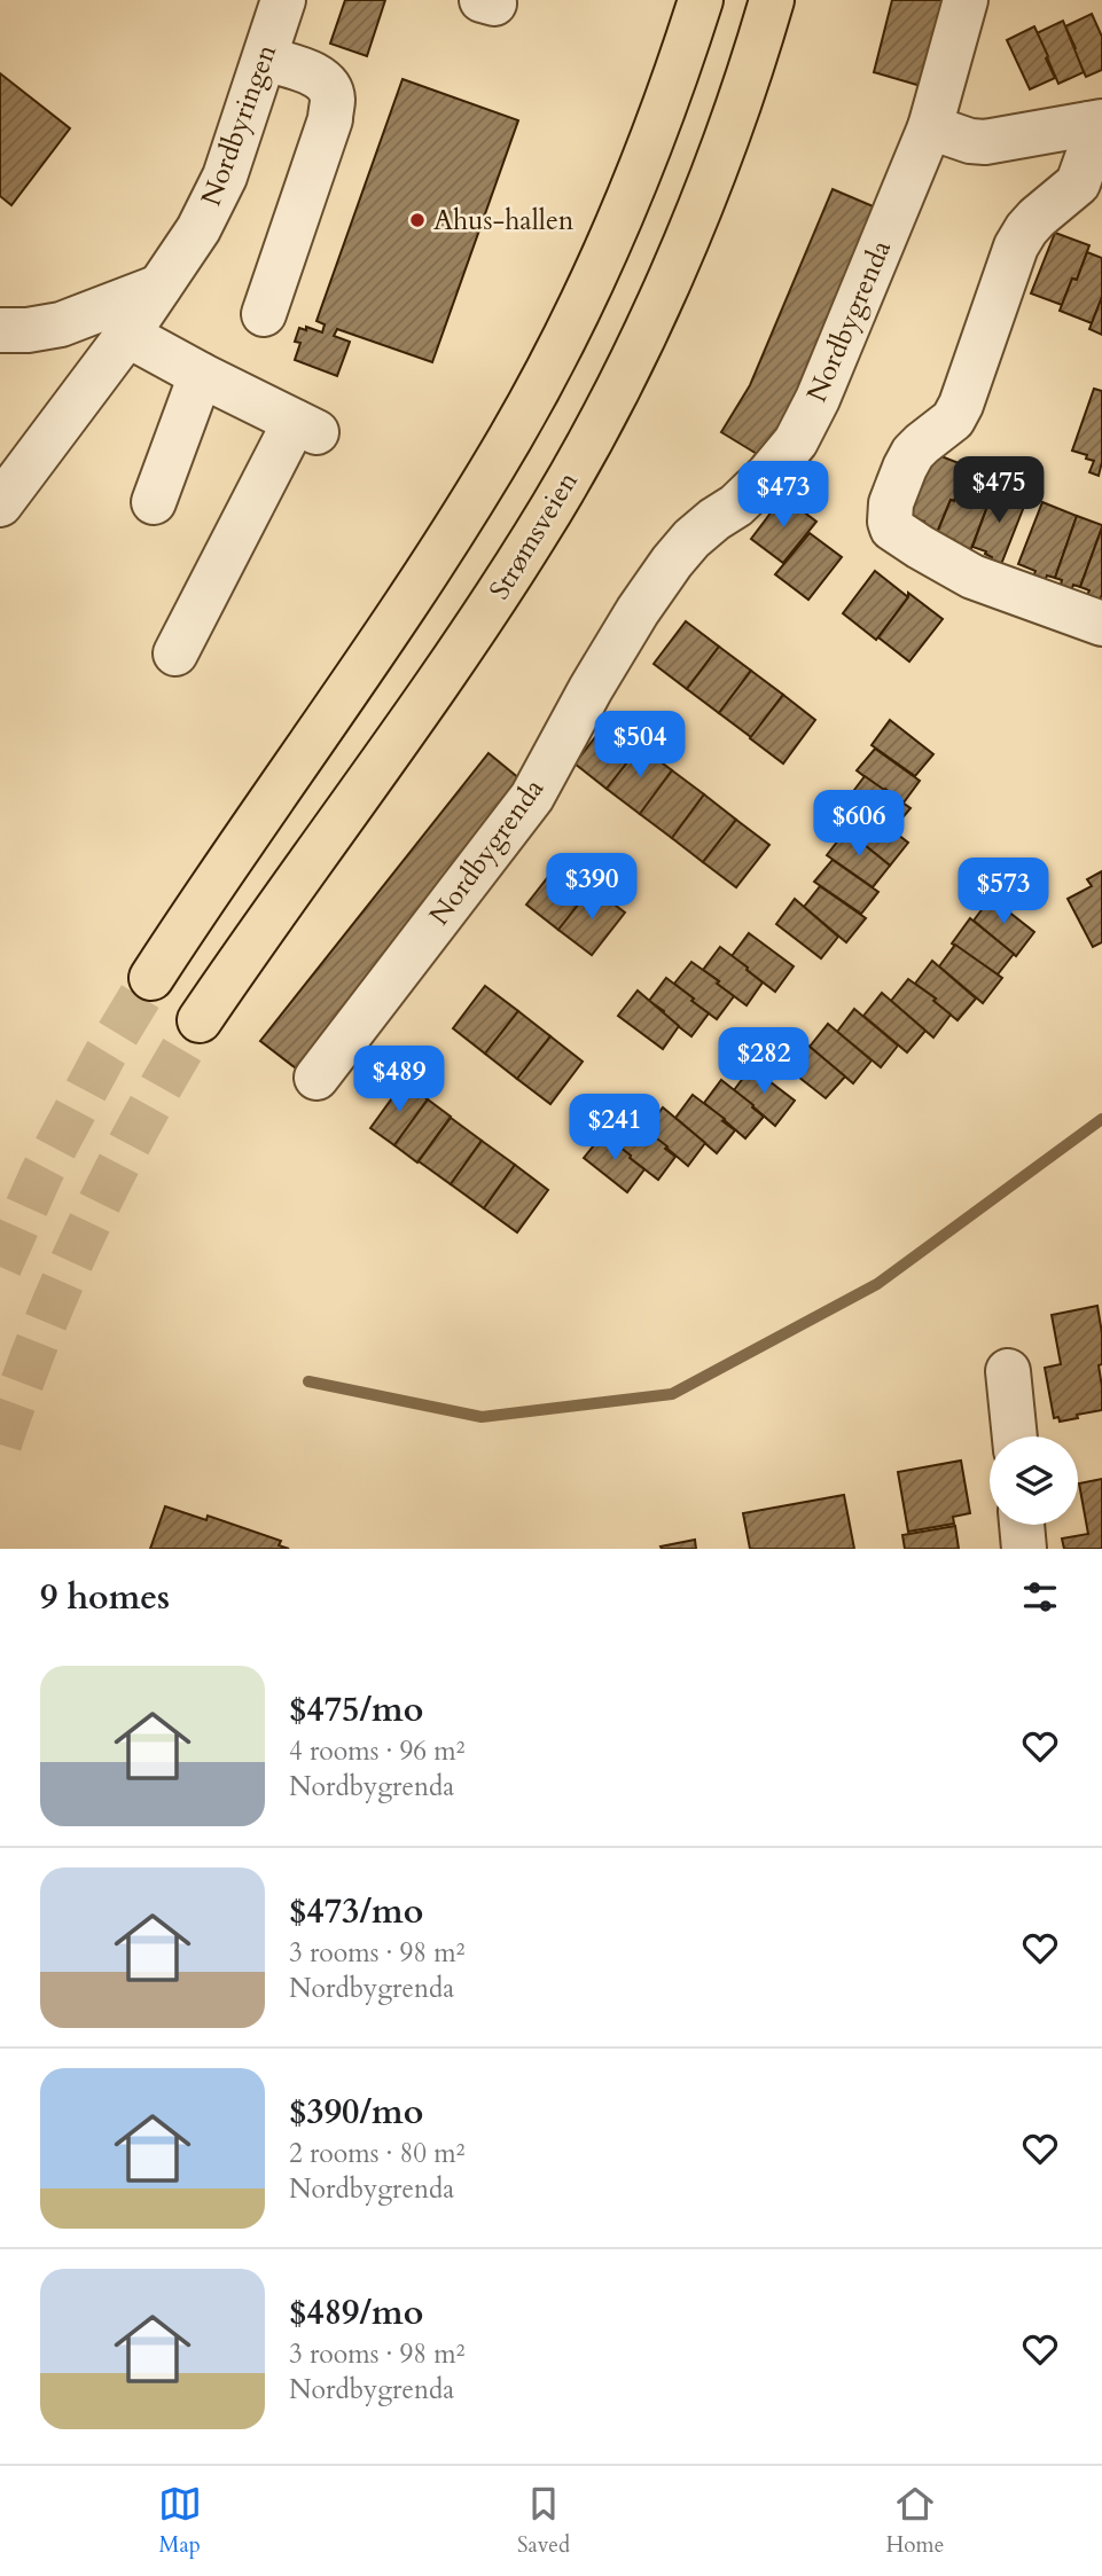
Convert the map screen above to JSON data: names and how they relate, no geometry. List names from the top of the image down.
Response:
{
  "streets": {
    "highway": ["Strømsveien"],
    "street": ["Nordbyringen", "Nordbygrenda"]
  },
  "places": ["Ahus-hallen"],
  "page": {
    "price": [
      "$475",
      "$473",
      "$504",
      "$606",
      "$390",
      "$573",
      "$282",
      "$489",
      "$241"
    ],
    "heading": "9 homes",
    "list": [
      {
        "name": "$475/mo",
        "note": "4 rooms · 96 m² · Nordbygrenda"
      },
      {
        "name": "$473/mo",
        "note": "3 rooms · 98 m² · Nordbygrenda"
      },
      {
        "name": "$390/mo",
        "note": "2 rooms · 80 m² · Nordbygrenda"
      },
      {
        "name": "$489/mo",
        "note": "3 rooms · 98 m² · Nordbygrenda"
      }
    ],
    "tabs": ["Map", "Saved", "Home"]
  }
}
